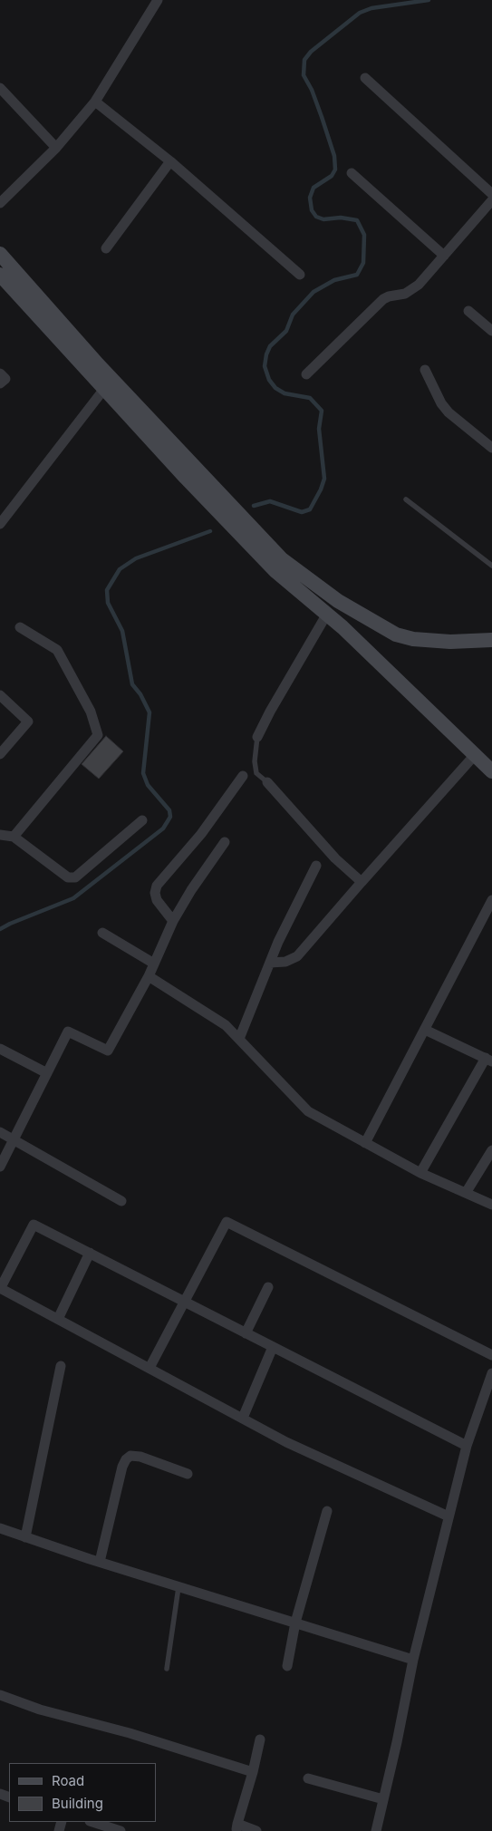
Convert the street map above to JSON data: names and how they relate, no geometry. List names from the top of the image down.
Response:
{
  "legend": ["Road", "Building"]
}
